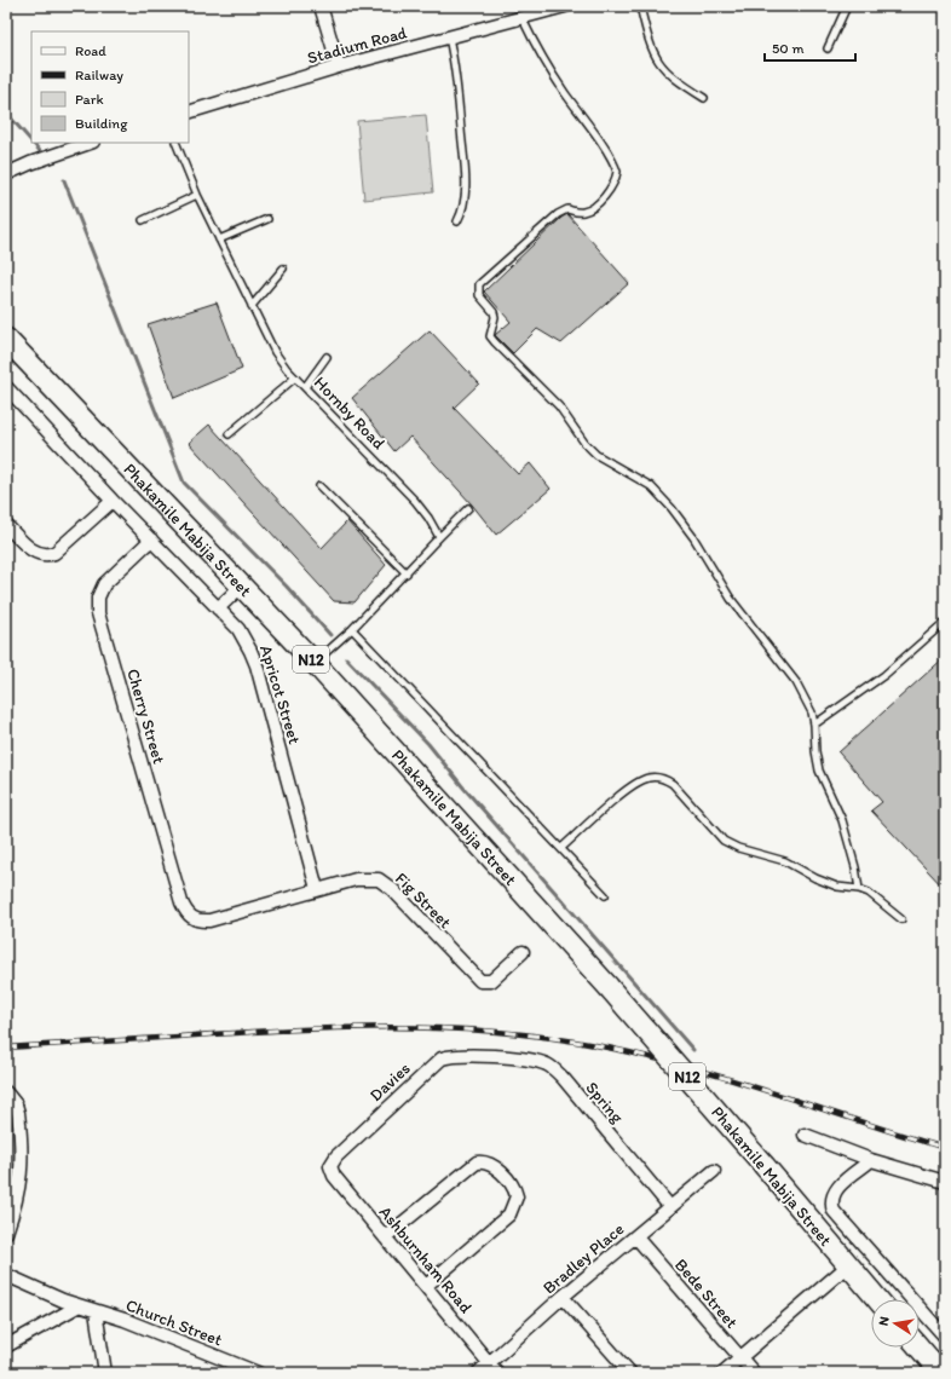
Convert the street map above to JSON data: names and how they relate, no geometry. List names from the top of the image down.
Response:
{
  "streets": {
    "highway": ["Phakamile Mabija Street", "N12"],
    "street": [
      "Stadium Road",
      "Apricot Street",
      "Cherry Street",
      "Fig Street",
      "Davies",
      "Spring",
      "Bradley Place",
      "Ashburnham Road",
      "Bede Street",
      "Church Street"
    ],
    "lane": ["Hornby Road"]
  },
  "crossings": [
    ["Apricot Street", "Cherry Street"],
    ["Apricot Street", "Fig Street"],
    ["Cherry Street", "Fig Street"],
    ["Davies", "Spring"],
    ["Davies", "Ashburnham Road"],
    ["Spring", "Bradley Place"],
    ["Bradley Place", "Ashburnham Road"],
    ["Bradley Place", "Bede Street"]
  ],
  "legend": [
    "Road",
    "Railway",
    "Park",
    "Building"
  ],
  "scale_bar": "50 m",
  "north": "left"
}
